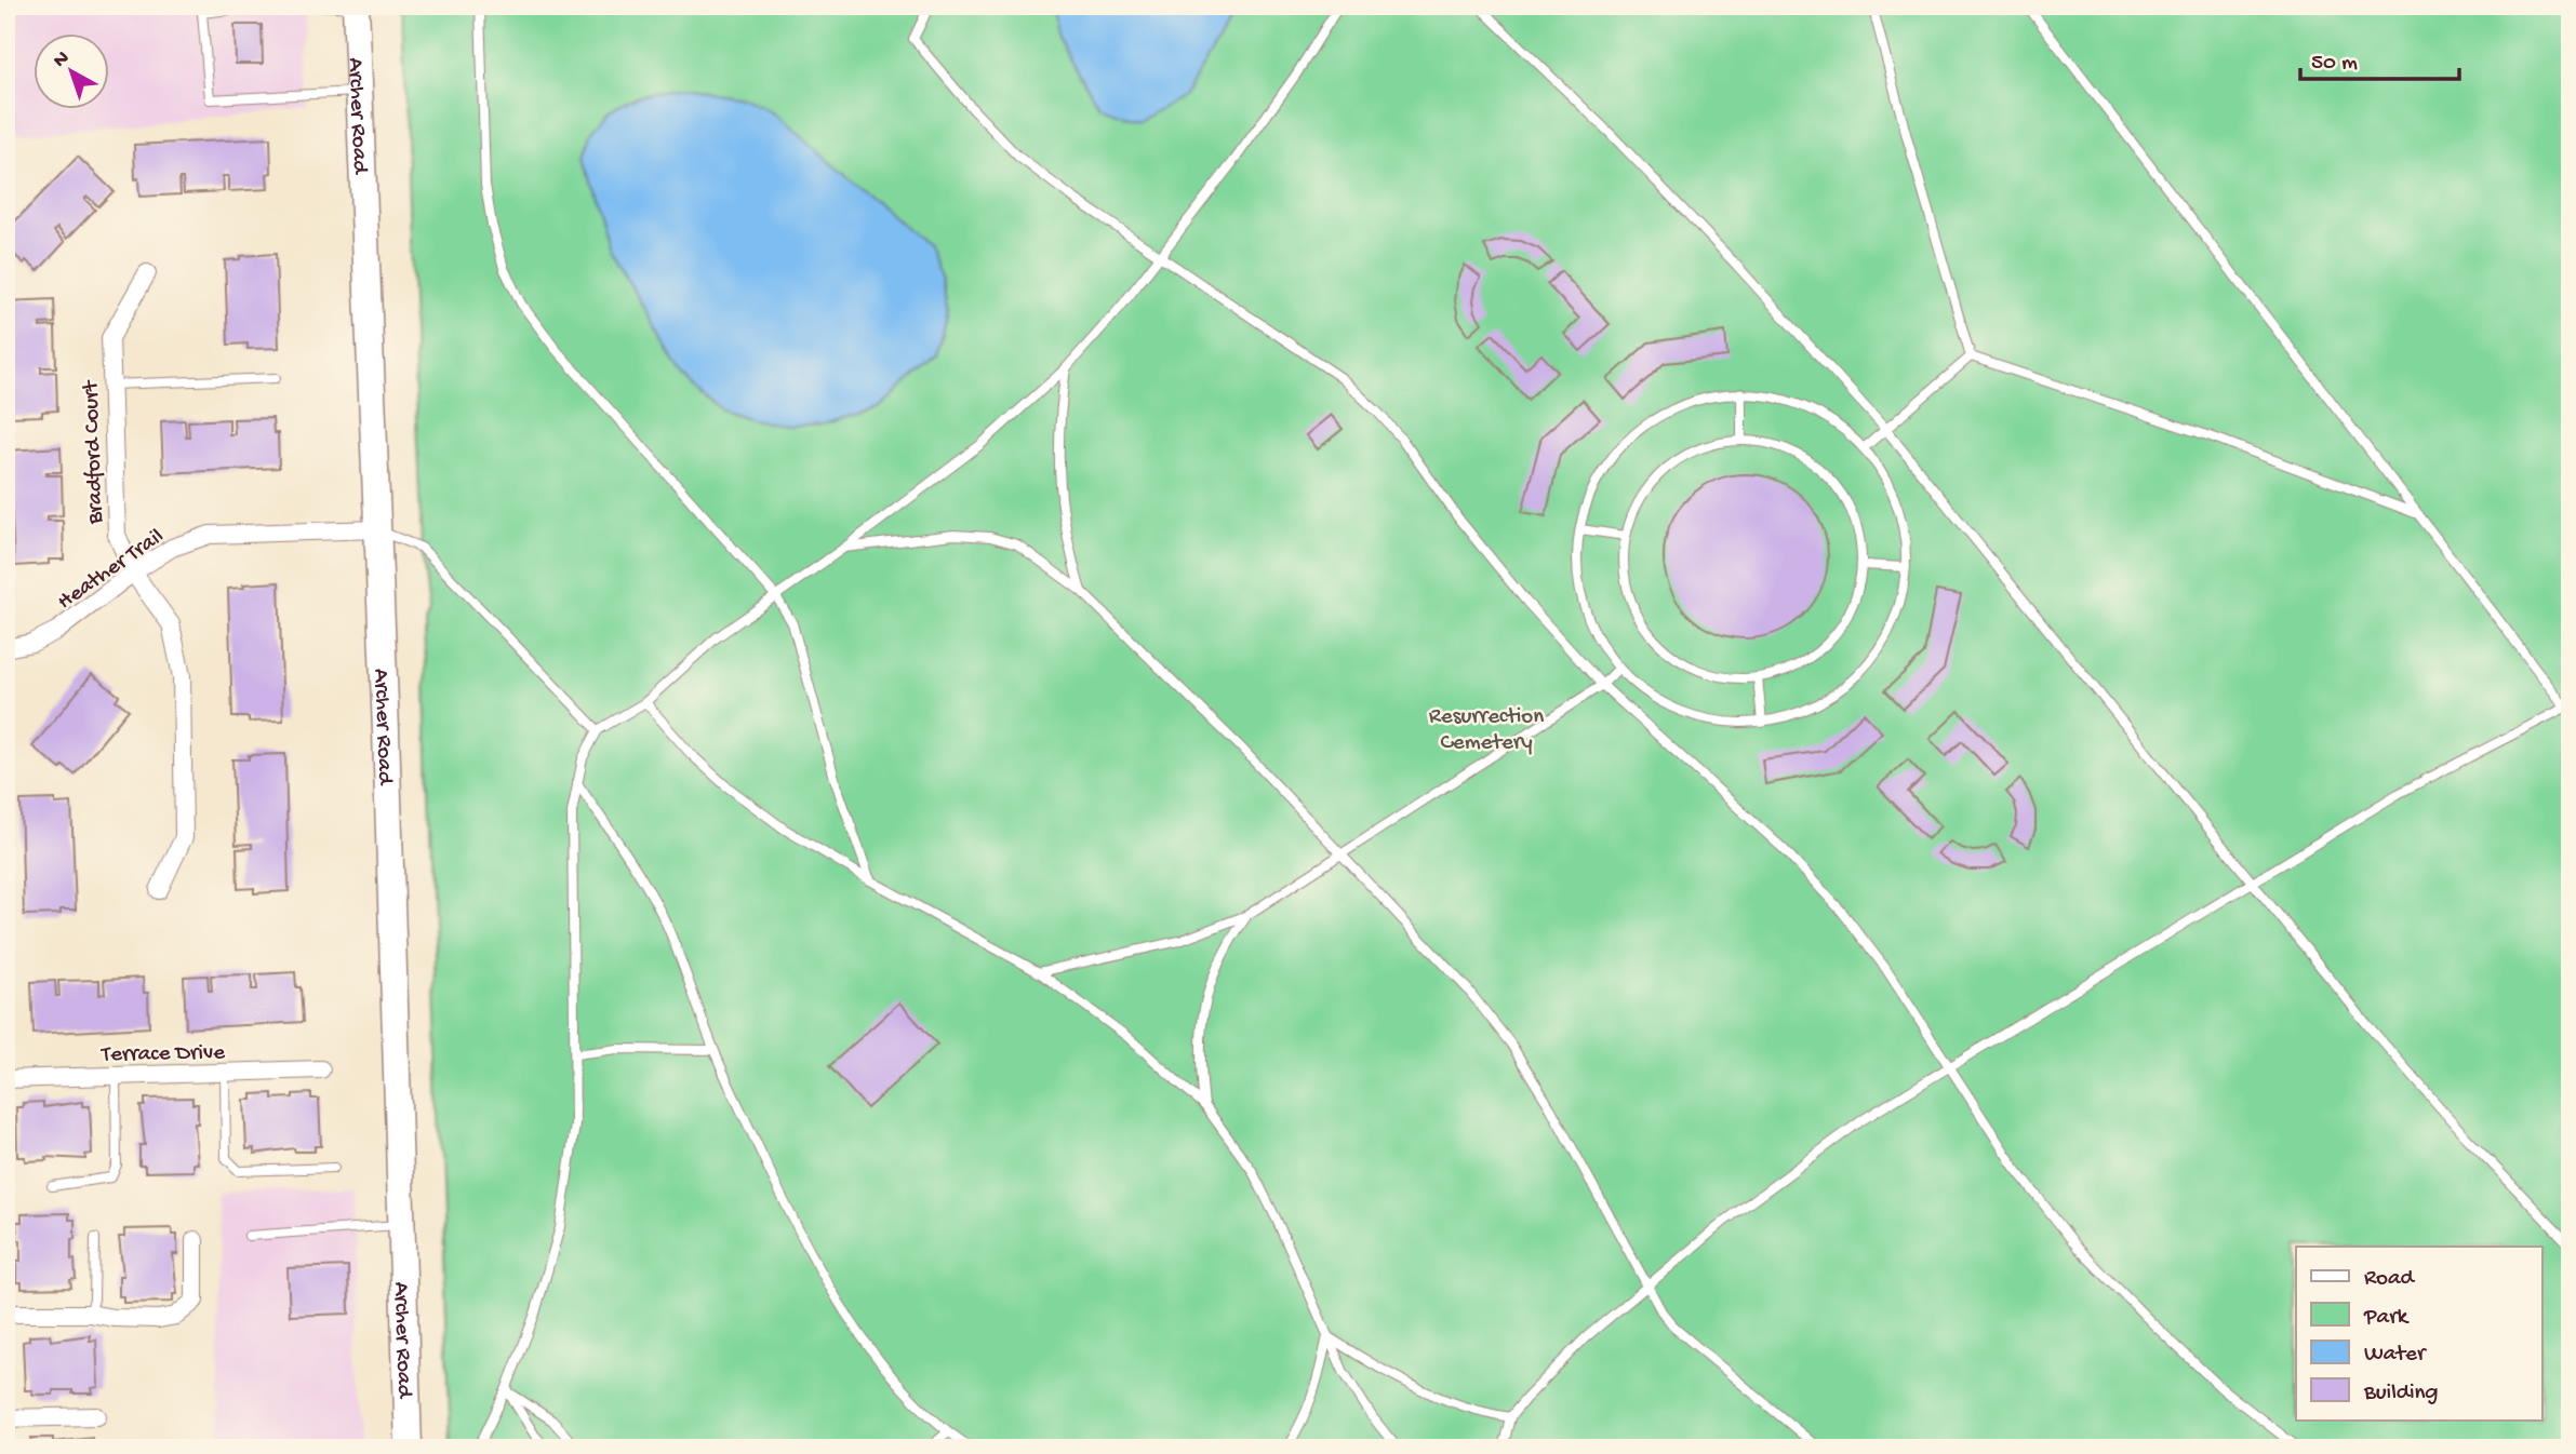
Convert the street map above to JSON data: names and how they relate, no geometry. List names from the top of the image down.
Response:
{
  "streets": {
    "main road": ["Archer Road"],
    "street": ["Bradford Court", "Heather Trail", "Terrace Drive"]
  },
  "crossings": [
    ["Archer Road", "Heather Trail"],
    ["Bradford Court", "Heather Trail"]
  ],
  "parks": ["Resurrection Cemetery"],
  "legend": [
    "Road",
    "Park",
    "Water",
    "Building"
  ],
  "scale_bar": "50 m",
  "north": "top left"
}
